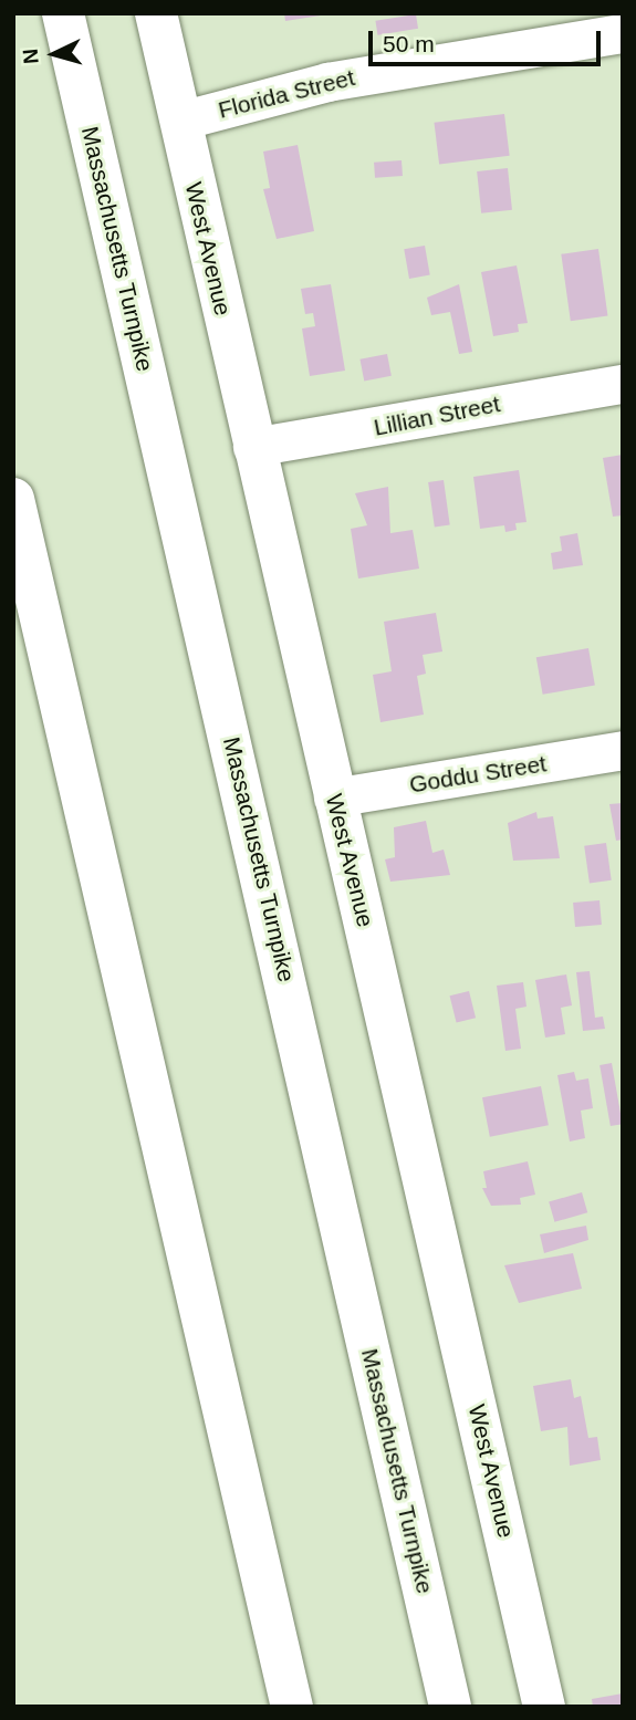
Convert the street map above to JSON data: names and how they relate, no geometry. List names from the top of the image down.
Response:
{
  "streets": {
    "main road": ["Massachusetts Turnpike", "West Avenue"],
    "street": ["Florida Street", "Lillian Street", "Goddu Street"]
  },
  "crossings": [
    ["Florida Street", "West Avenue"],
    ["West Avenue", "Lillian Street"],
    ["West Avenue", "Goddu Street"]
  ],
  "scale_bar": "50 m",
  "north": "left"
}
